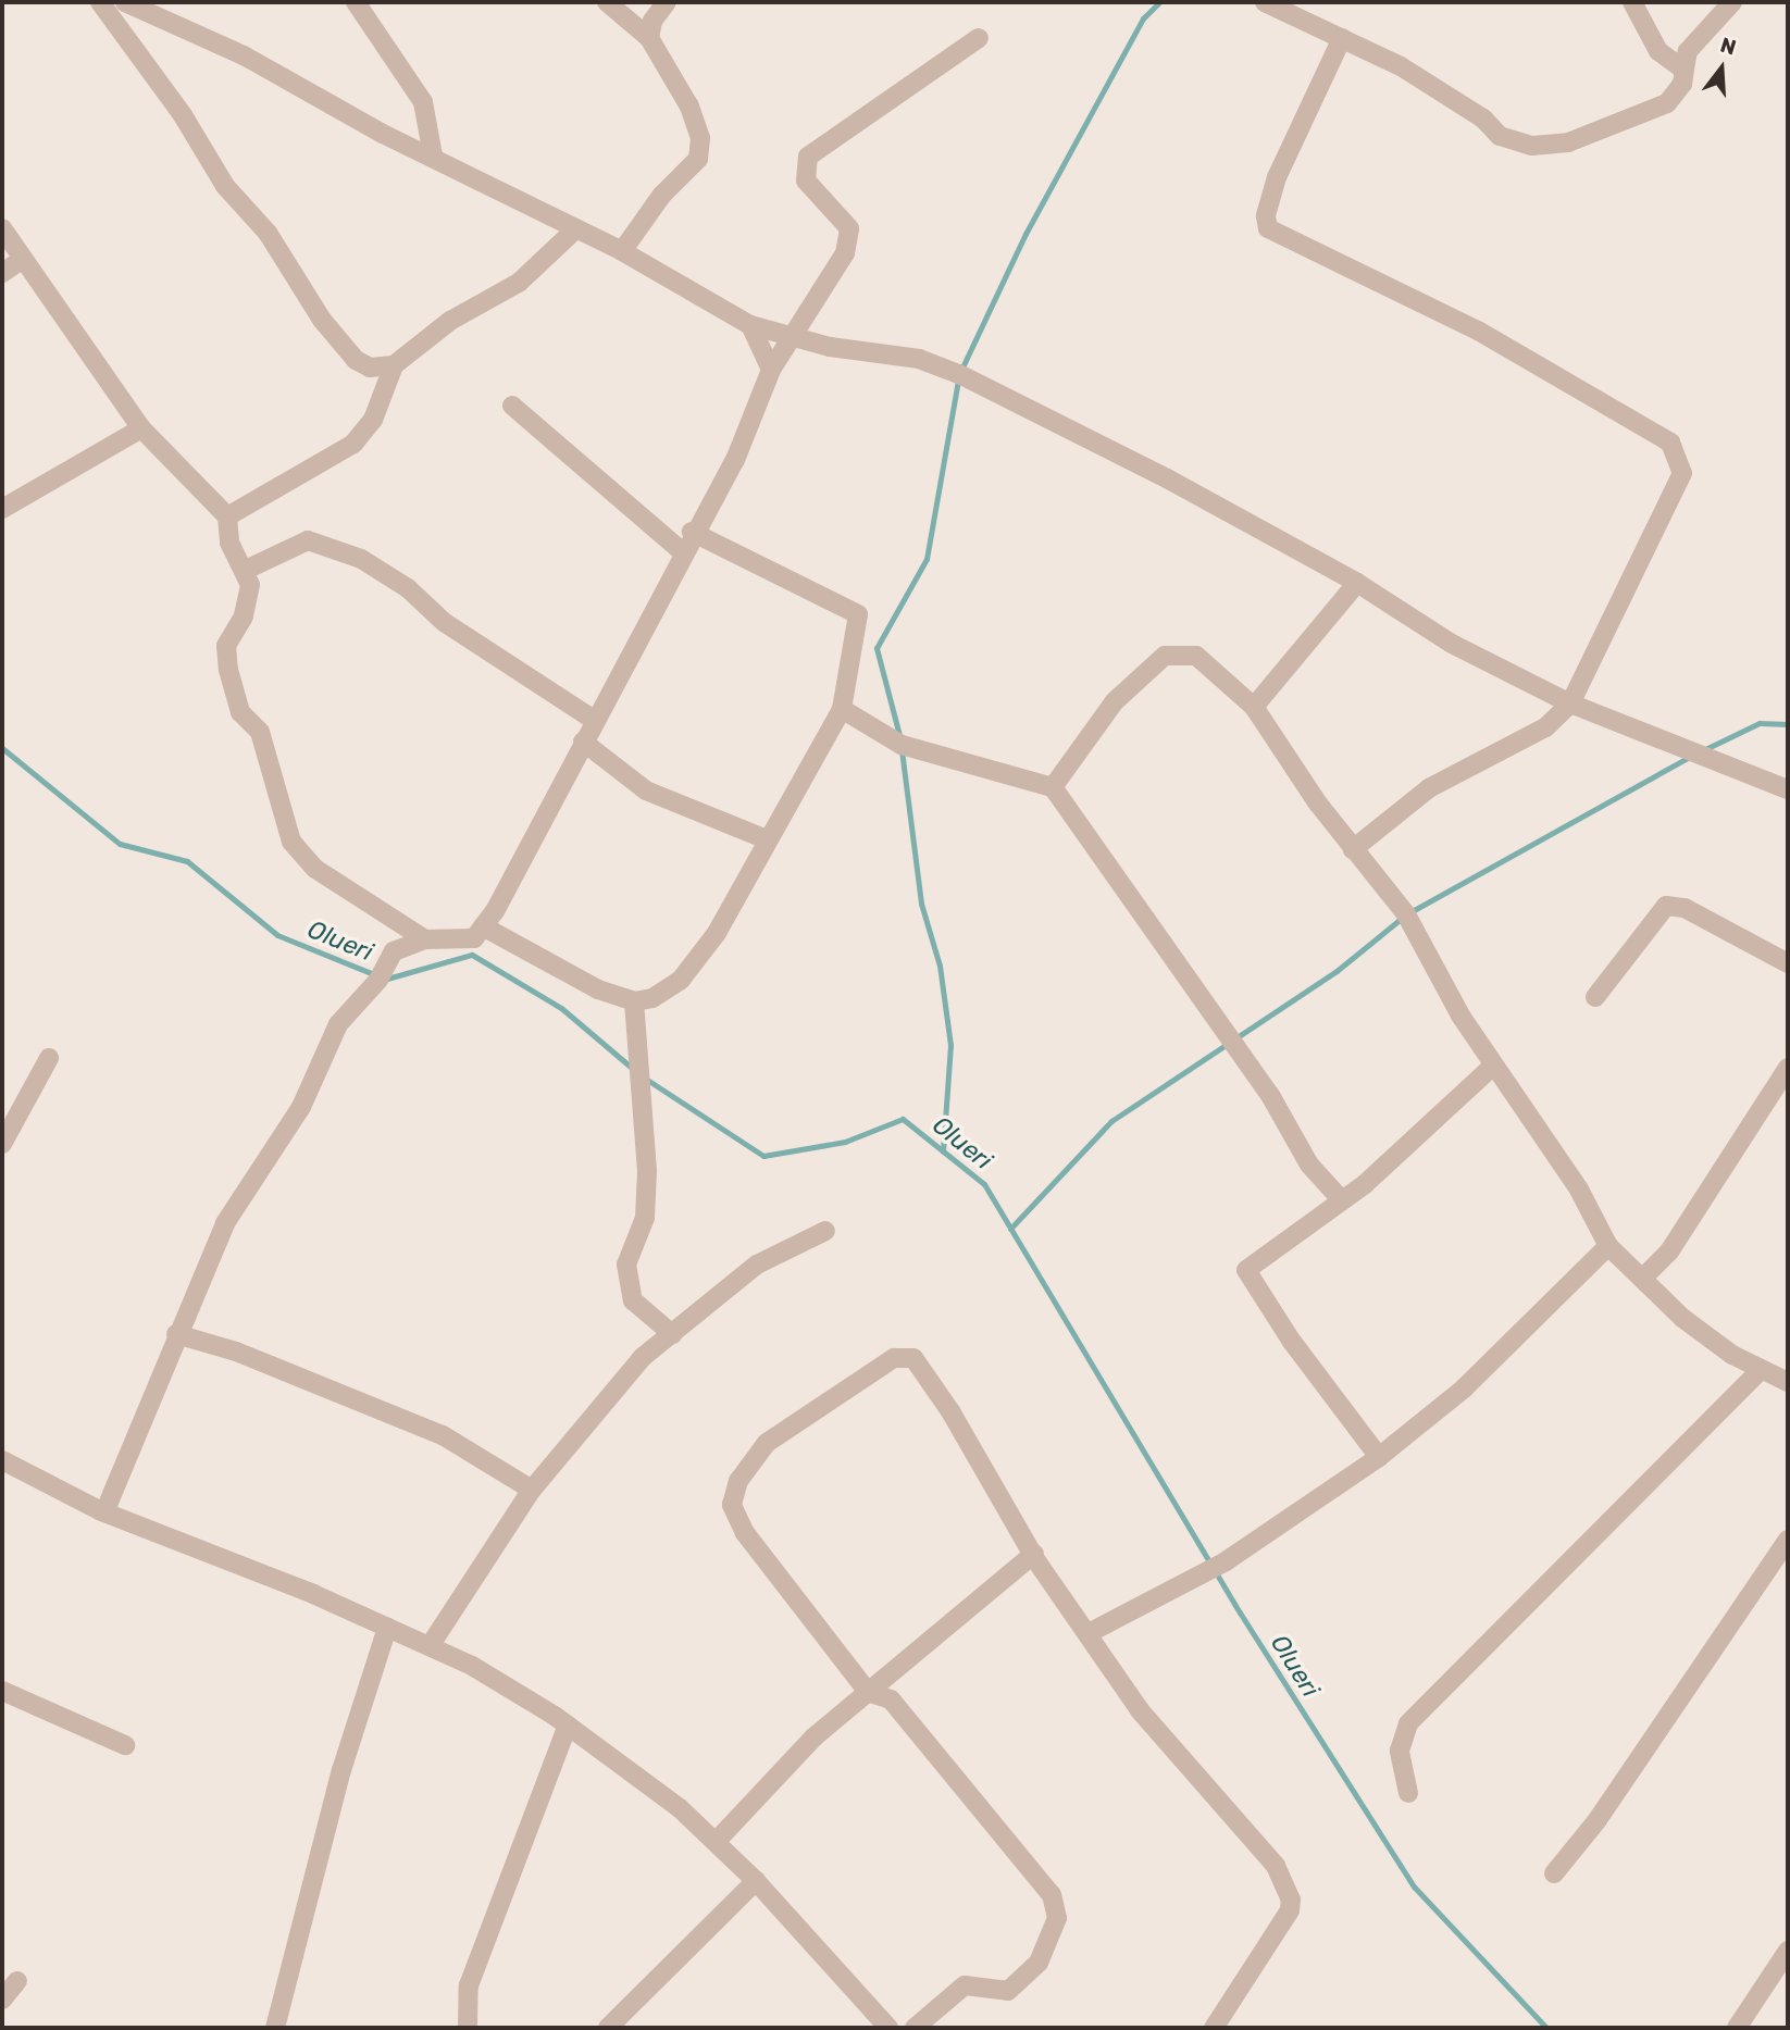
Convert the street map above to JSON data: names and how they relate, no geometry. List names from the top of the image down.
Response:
{
  "water": ["Olueri"],
  "north": "top"
}
